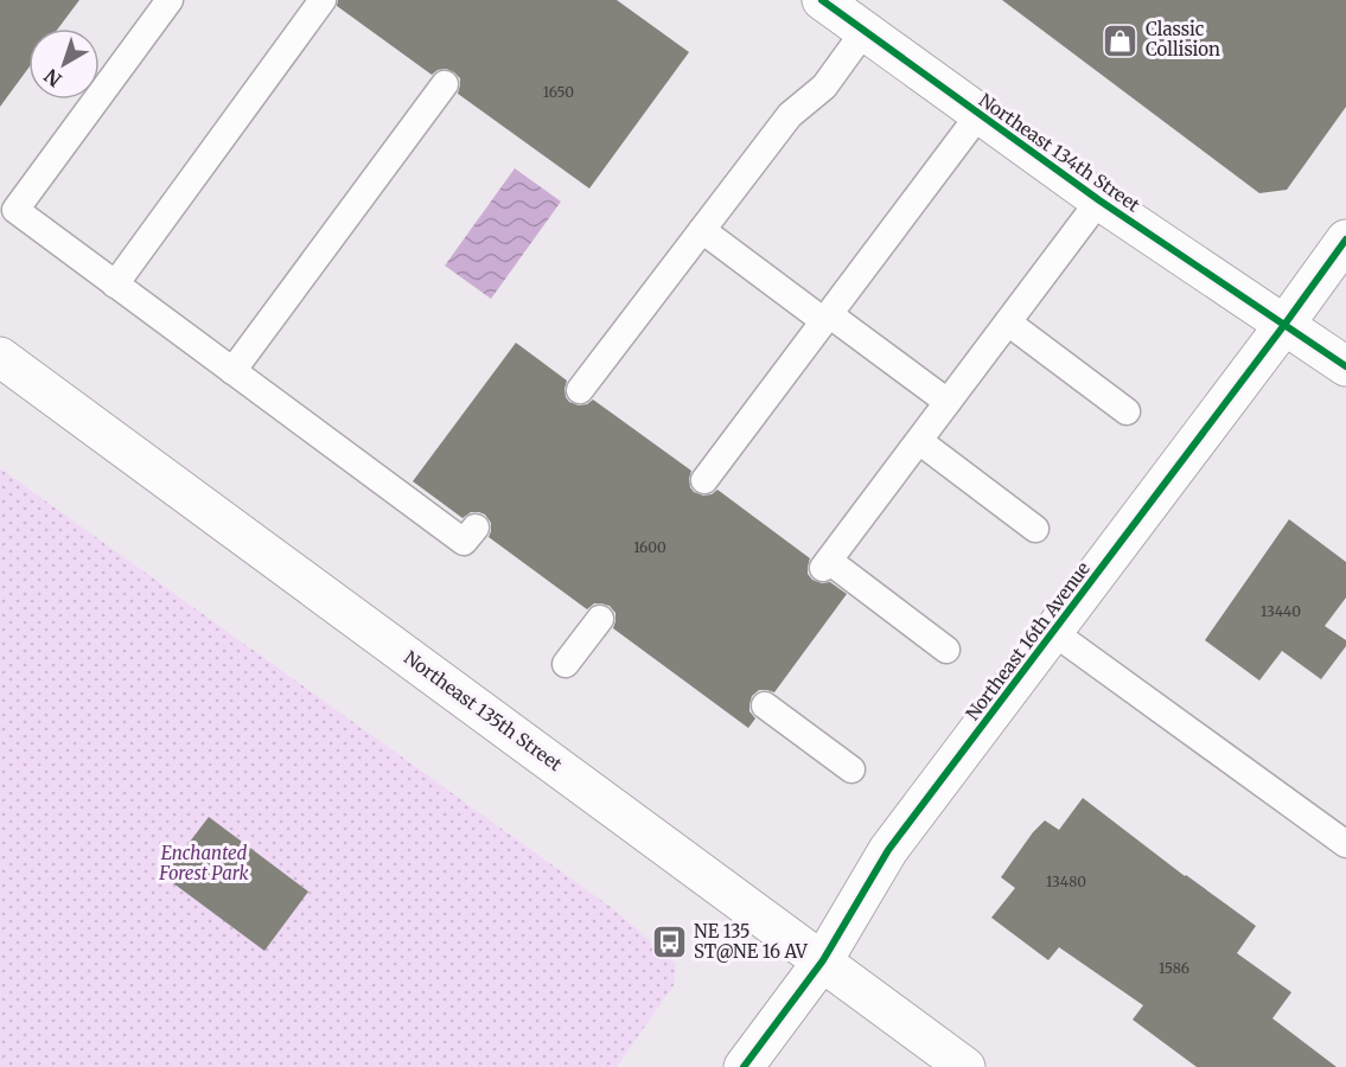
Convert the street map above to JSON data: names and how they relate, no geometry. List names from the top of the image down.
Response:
{
  "streets": {
    "street": ["Northeast 134th Street", "Northeast 16th Avenue", "Northeast 135th Street"]
  },
  "crossings": [
    ["Northeast 134th Street", "Northeast 16th Avenue"],
    ["Northeast 16th Avenue", "Northeast 135th Street"]
  ],
  "parks": ["Enchanted Forest Park"],
  "places": {
    "shop": ["Classic Collision"],
    "bus stop": ["NE 135 ST@NE 16 AV"]
  },
  "house_numbers": [
    "1650",
    "1600",
    "13440",
    "13480",
    "1586"
  ],
  "north": "bottom left"
}
